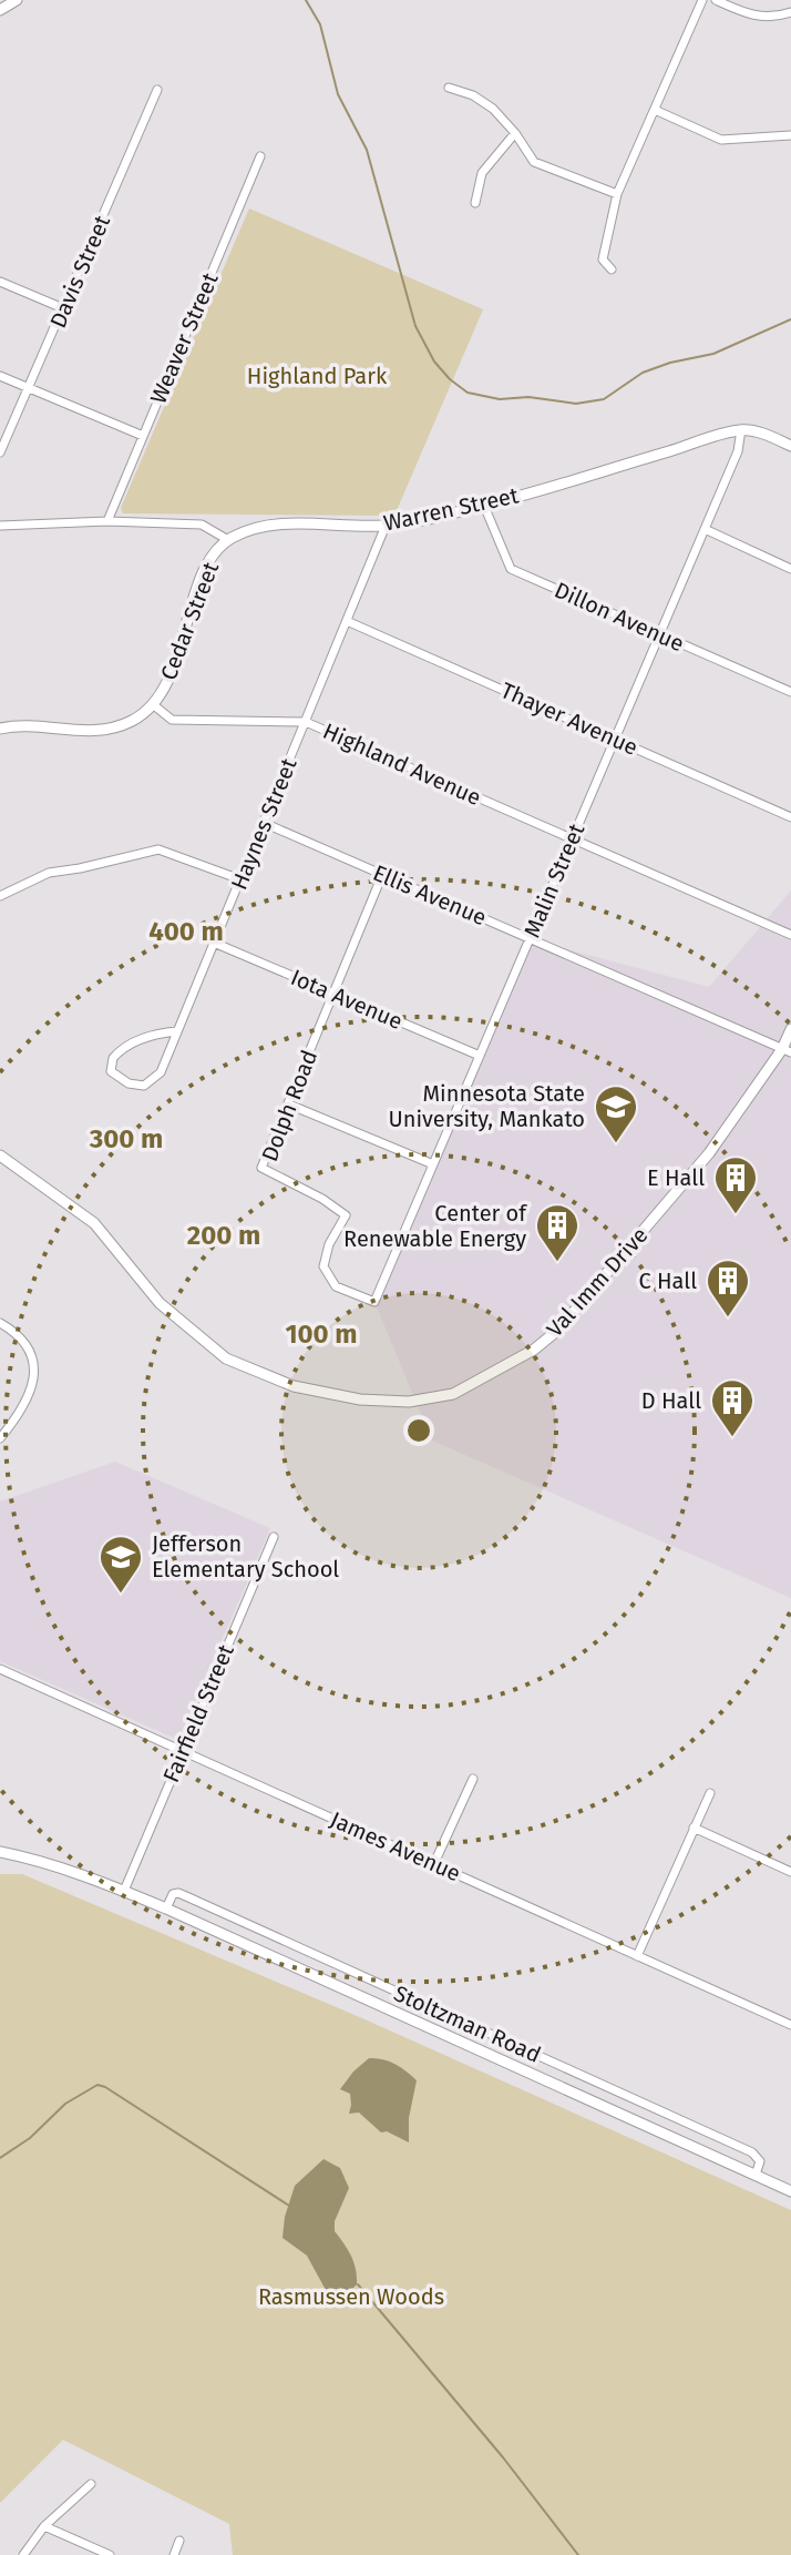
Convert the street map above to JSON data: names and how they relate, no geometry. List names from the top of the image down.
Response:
{
  "streets": {
    "street": [
      "Davis Street",
      "Weaver Street",
      "Warren Street",
      "Dillon Avenue",
      "Cedar Street",
      "Thayer Avenue",
      "Highland Avenue",
      "Haynes Street",
      "Malin Street",
      "Ellis Avenue",
      "Iota Avenue",
      "Dolph Road",
      "Val Imm Drive",
      "Fairfield Street",
      "James Avenue",
      "Stoltzman Road"
    ]
  },
  "crossings": [
    ["Warren Street", "Dillon Avenue"],
    ["Warren Street", "Cedar Street"],
    ["Warren Street", "Haynes Street"],
    ["Warren Street", "Malin Street"],
    ["Dillon Avenue", "Malin Street"],
    ["Cedar Street", "Highland Avenue"],
    ["Thayer Avenue", "Haynes Street"],
    ["Thayer Avenue", "Malin Street"],
    ["Highland Avenue", "Haynes Street"],
    ["Highland Avenue", "Malin Street"],
    ["Haynes Street", "Ellis Avenue"],
    ["Haynes Street", "Iota Avenue"],
    ["Malin Street", "Ellis Avenue"],
    ["Malin Street", "Iota Avenue"],
    ["Malin Street", "Dolph Road"],
    ["Ellis Avenue", "Dolph Road"],
    ["Ellis Avenue", "Val Imm Drive"],
    ["Iota Avenue", "Dolph Road"],
    ["Fairfield Street", "James Avenue"],
    ["Fairfield Street", "Stoltzman Road"]
  ],
  "parks": ["Highland Park", "Rasmussen Woods"],
  "places": {
    "school or university": ["Minnesota State University, Mankato", "Jefferson Elementary School"],
    "building": [
      "E Hall",
      "Center of Renewable Energy",
      "C Hall",
      "D Hall"
    ]
  },
  "rings": [
    "400 m",
    "300 m",
    "200 m",
    "100 m"
  ]
}
